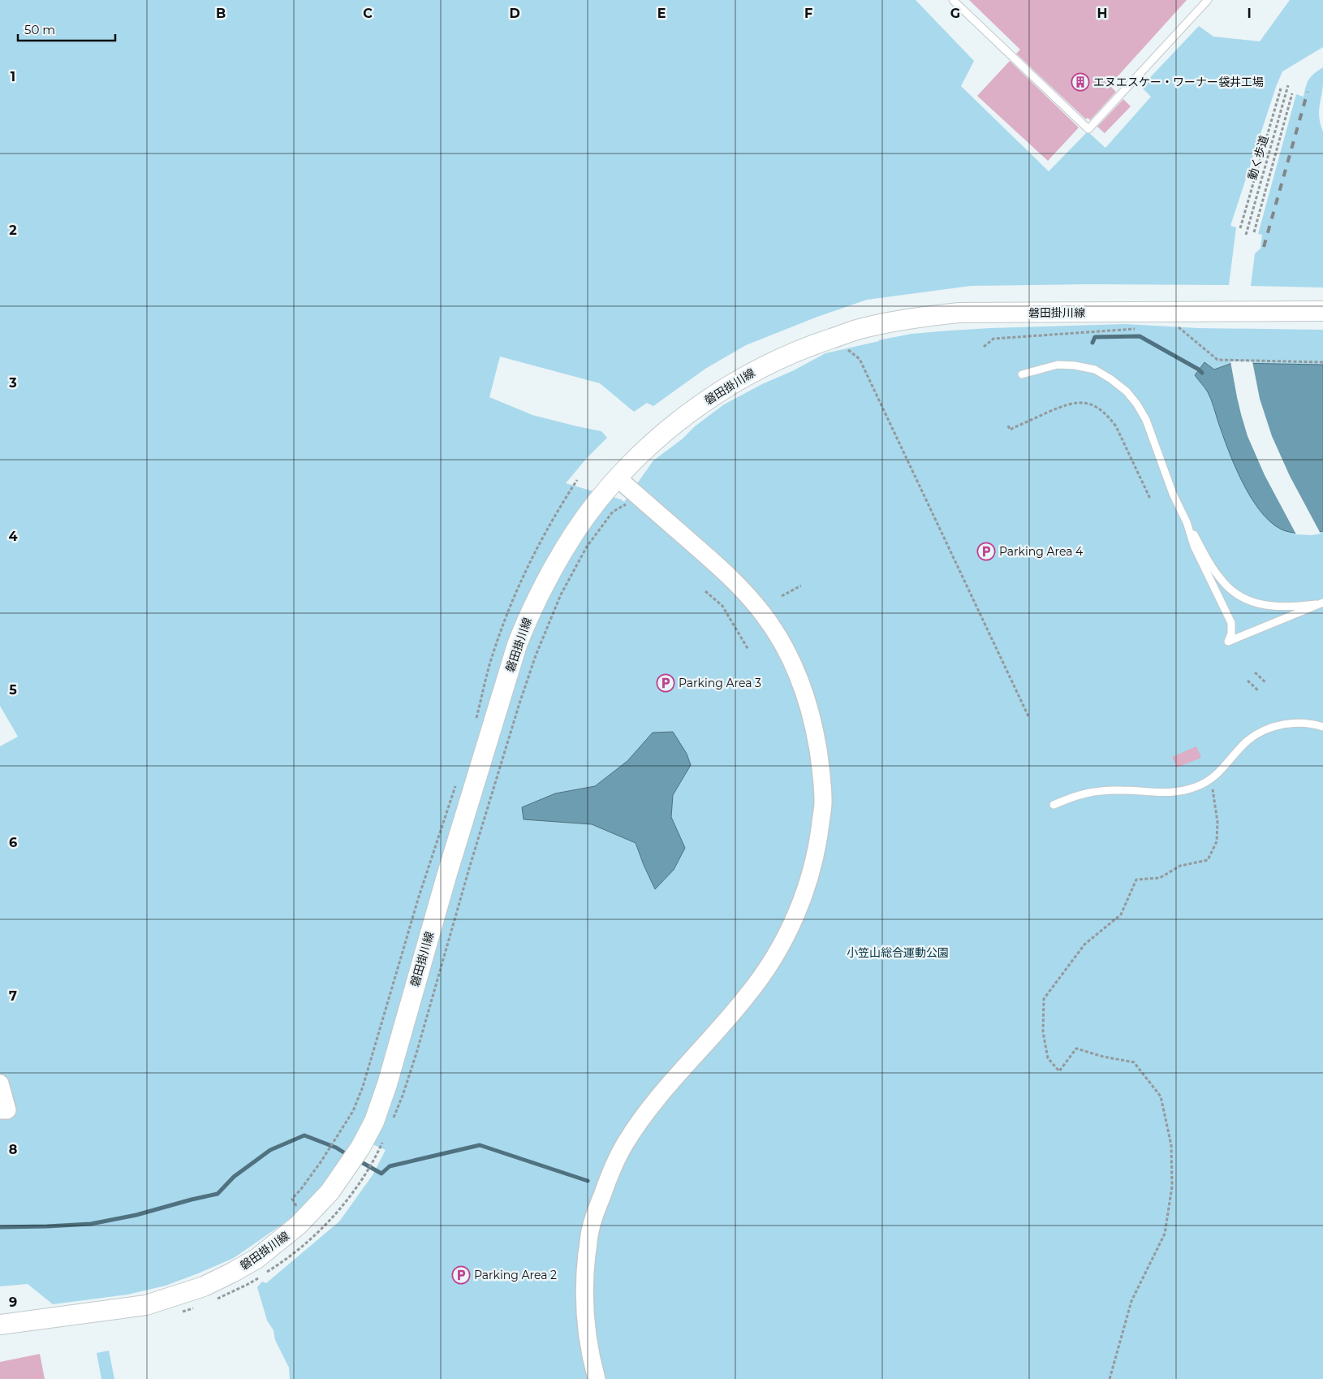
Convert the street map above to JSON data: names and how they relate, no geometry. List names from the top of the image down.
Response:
{
  "streets": {
    "main road": ["磐田掛川線"],
    "path": ["動く歩道"]
  },
  "parks": ["小笠山総合運動公園"],
  "places": {
    "building": ["エヌエスケー・ワーナー袋井工場"],
    "parking": ["Parking Area 4", "Parking Area 3", "Parking Area 2"]
  },
  "scale_bar": "50 m",
  "grid": {
    "columns": [
      "B",
      "C",
      "D",
      "E",
      "F",
      "G",
      "H",
      "I"
    ],
    "rows": [
      "1",
      "2",
      "3",
      "4",
      "5",
      "6",
      "7",
      "8",
      "9"
    ]
  }
}
